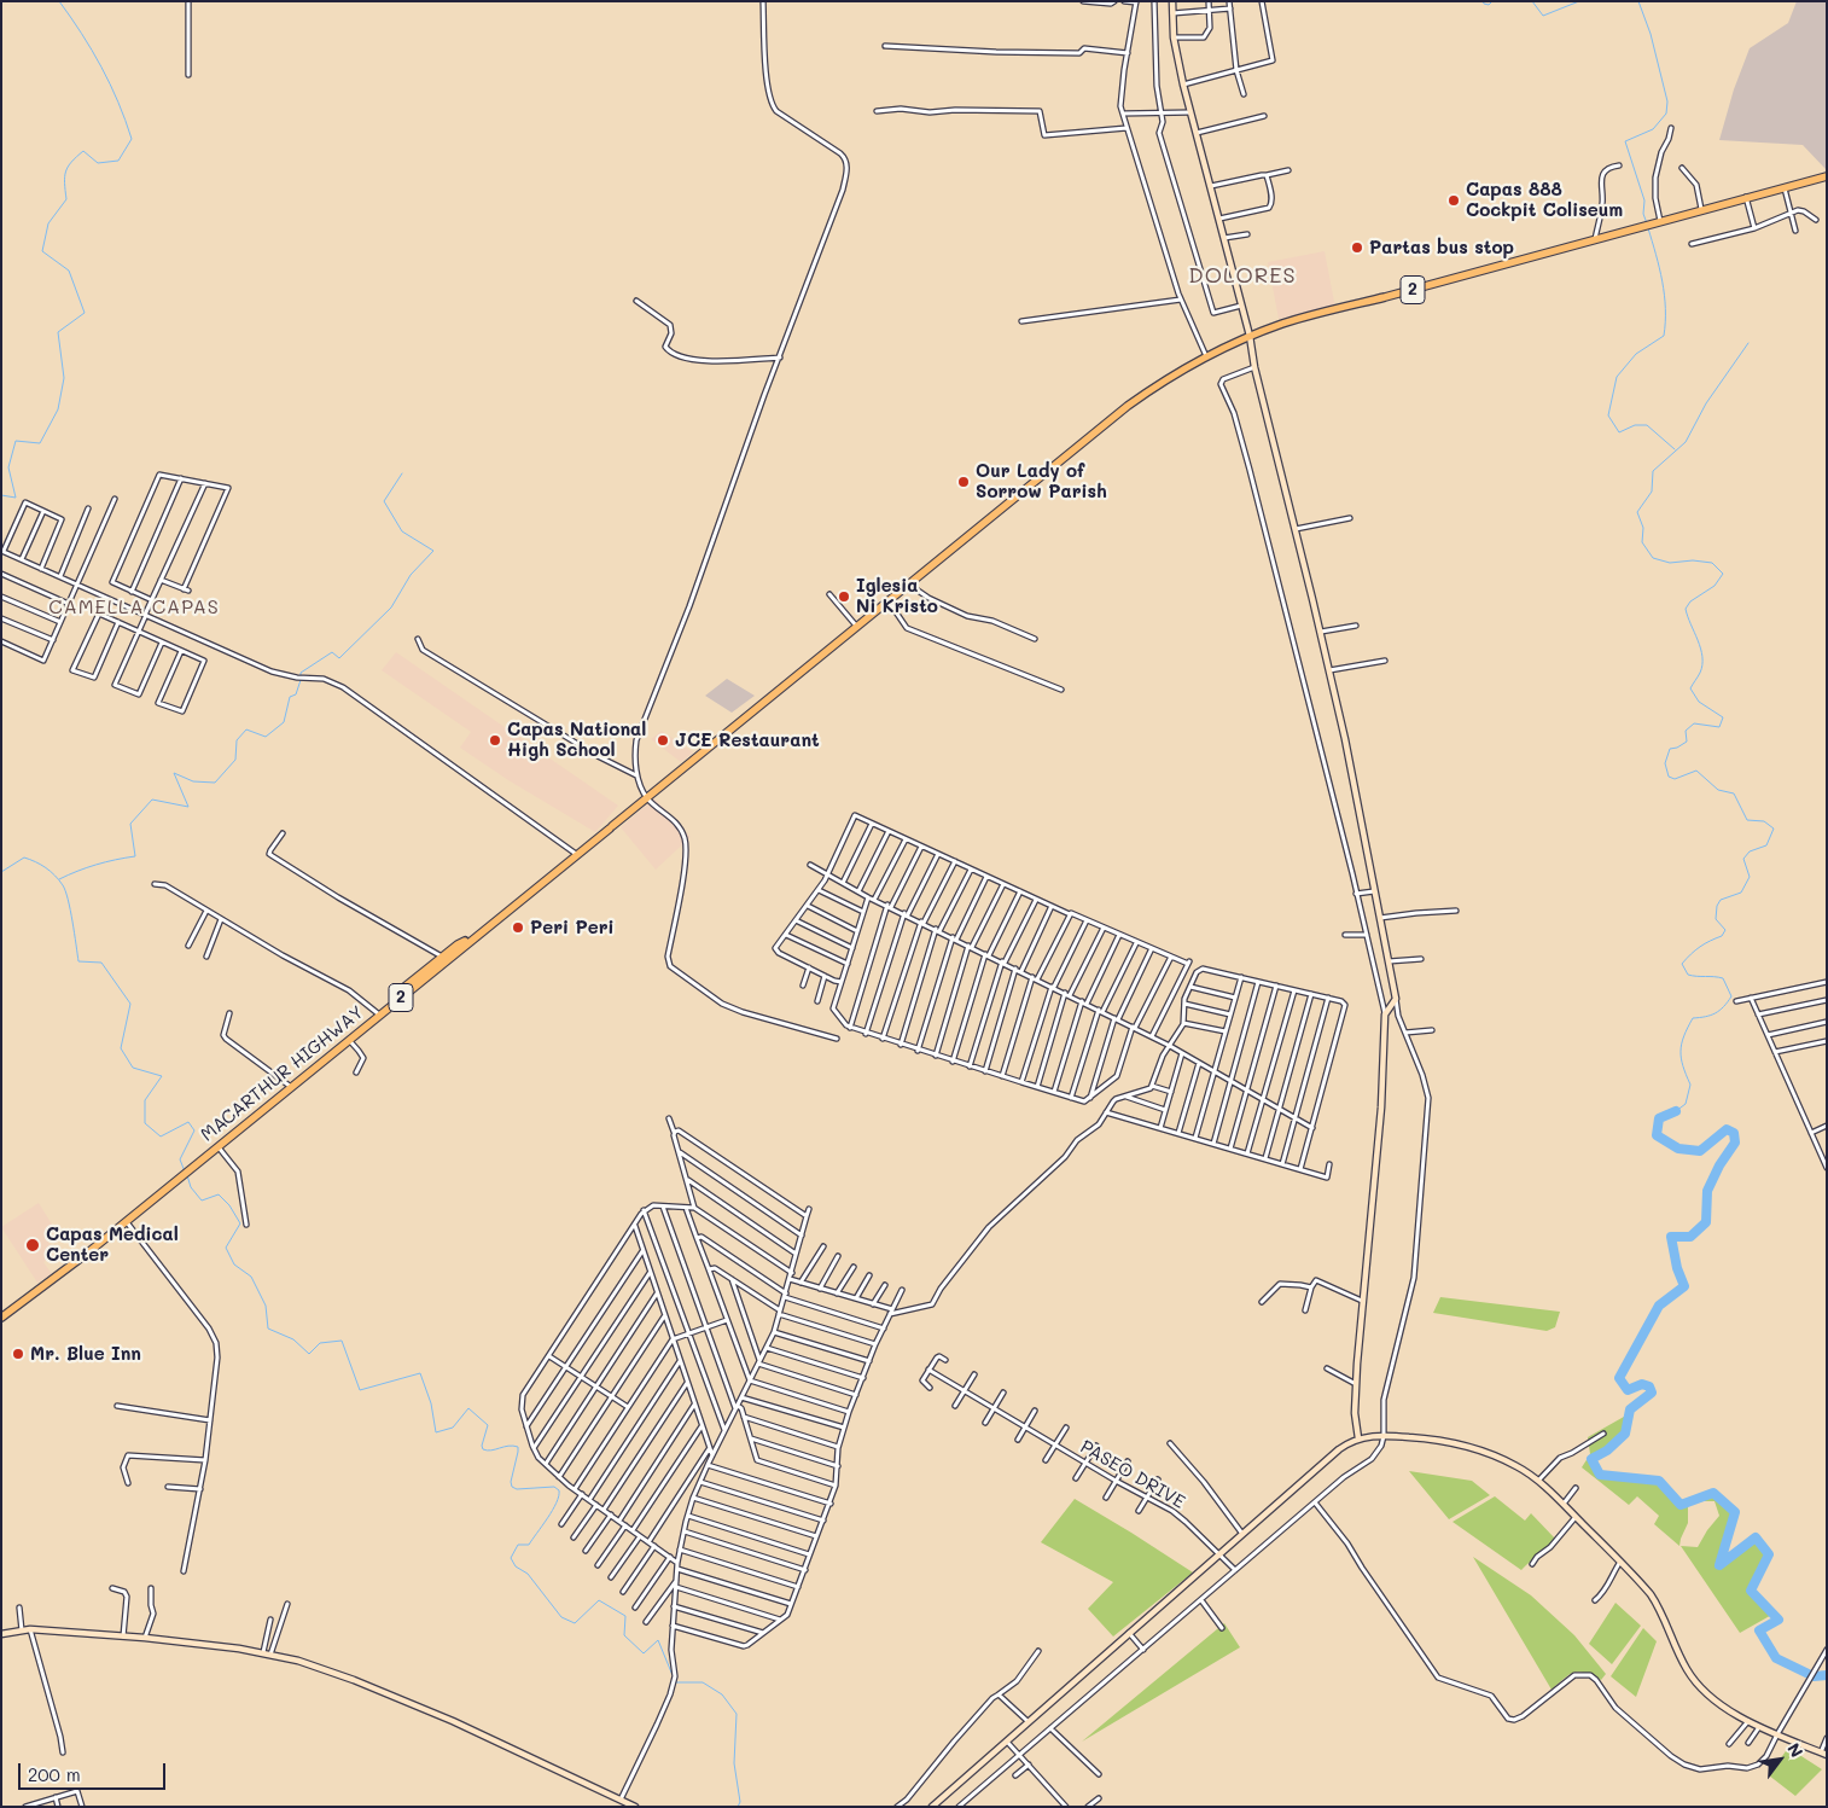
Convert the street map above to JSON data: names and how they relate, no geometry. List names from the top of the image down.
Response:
{
  "streets": {
    "highway": ["2", "MACARTHUR HIGHWAY"],
    "street": ["PASEO DRIVE"]
  },
  "districts": ["DOLORES", "CAMELLA CAPAS"],
  "places": [
    "Capas 888 Cockpit Coliseum",
    "Partas bus stop",
    "Our Lady of Sorrow Parish",
    "Iglesia Ni Kristo",
    "Capas National High School",
    "JCE Restaurant",
    "Peri Peri",
    "Capas Medical Center",
    "Mr. Blue Inn"
  ],
  "scale_bar": "200 m",
  "north": "top right"
}
